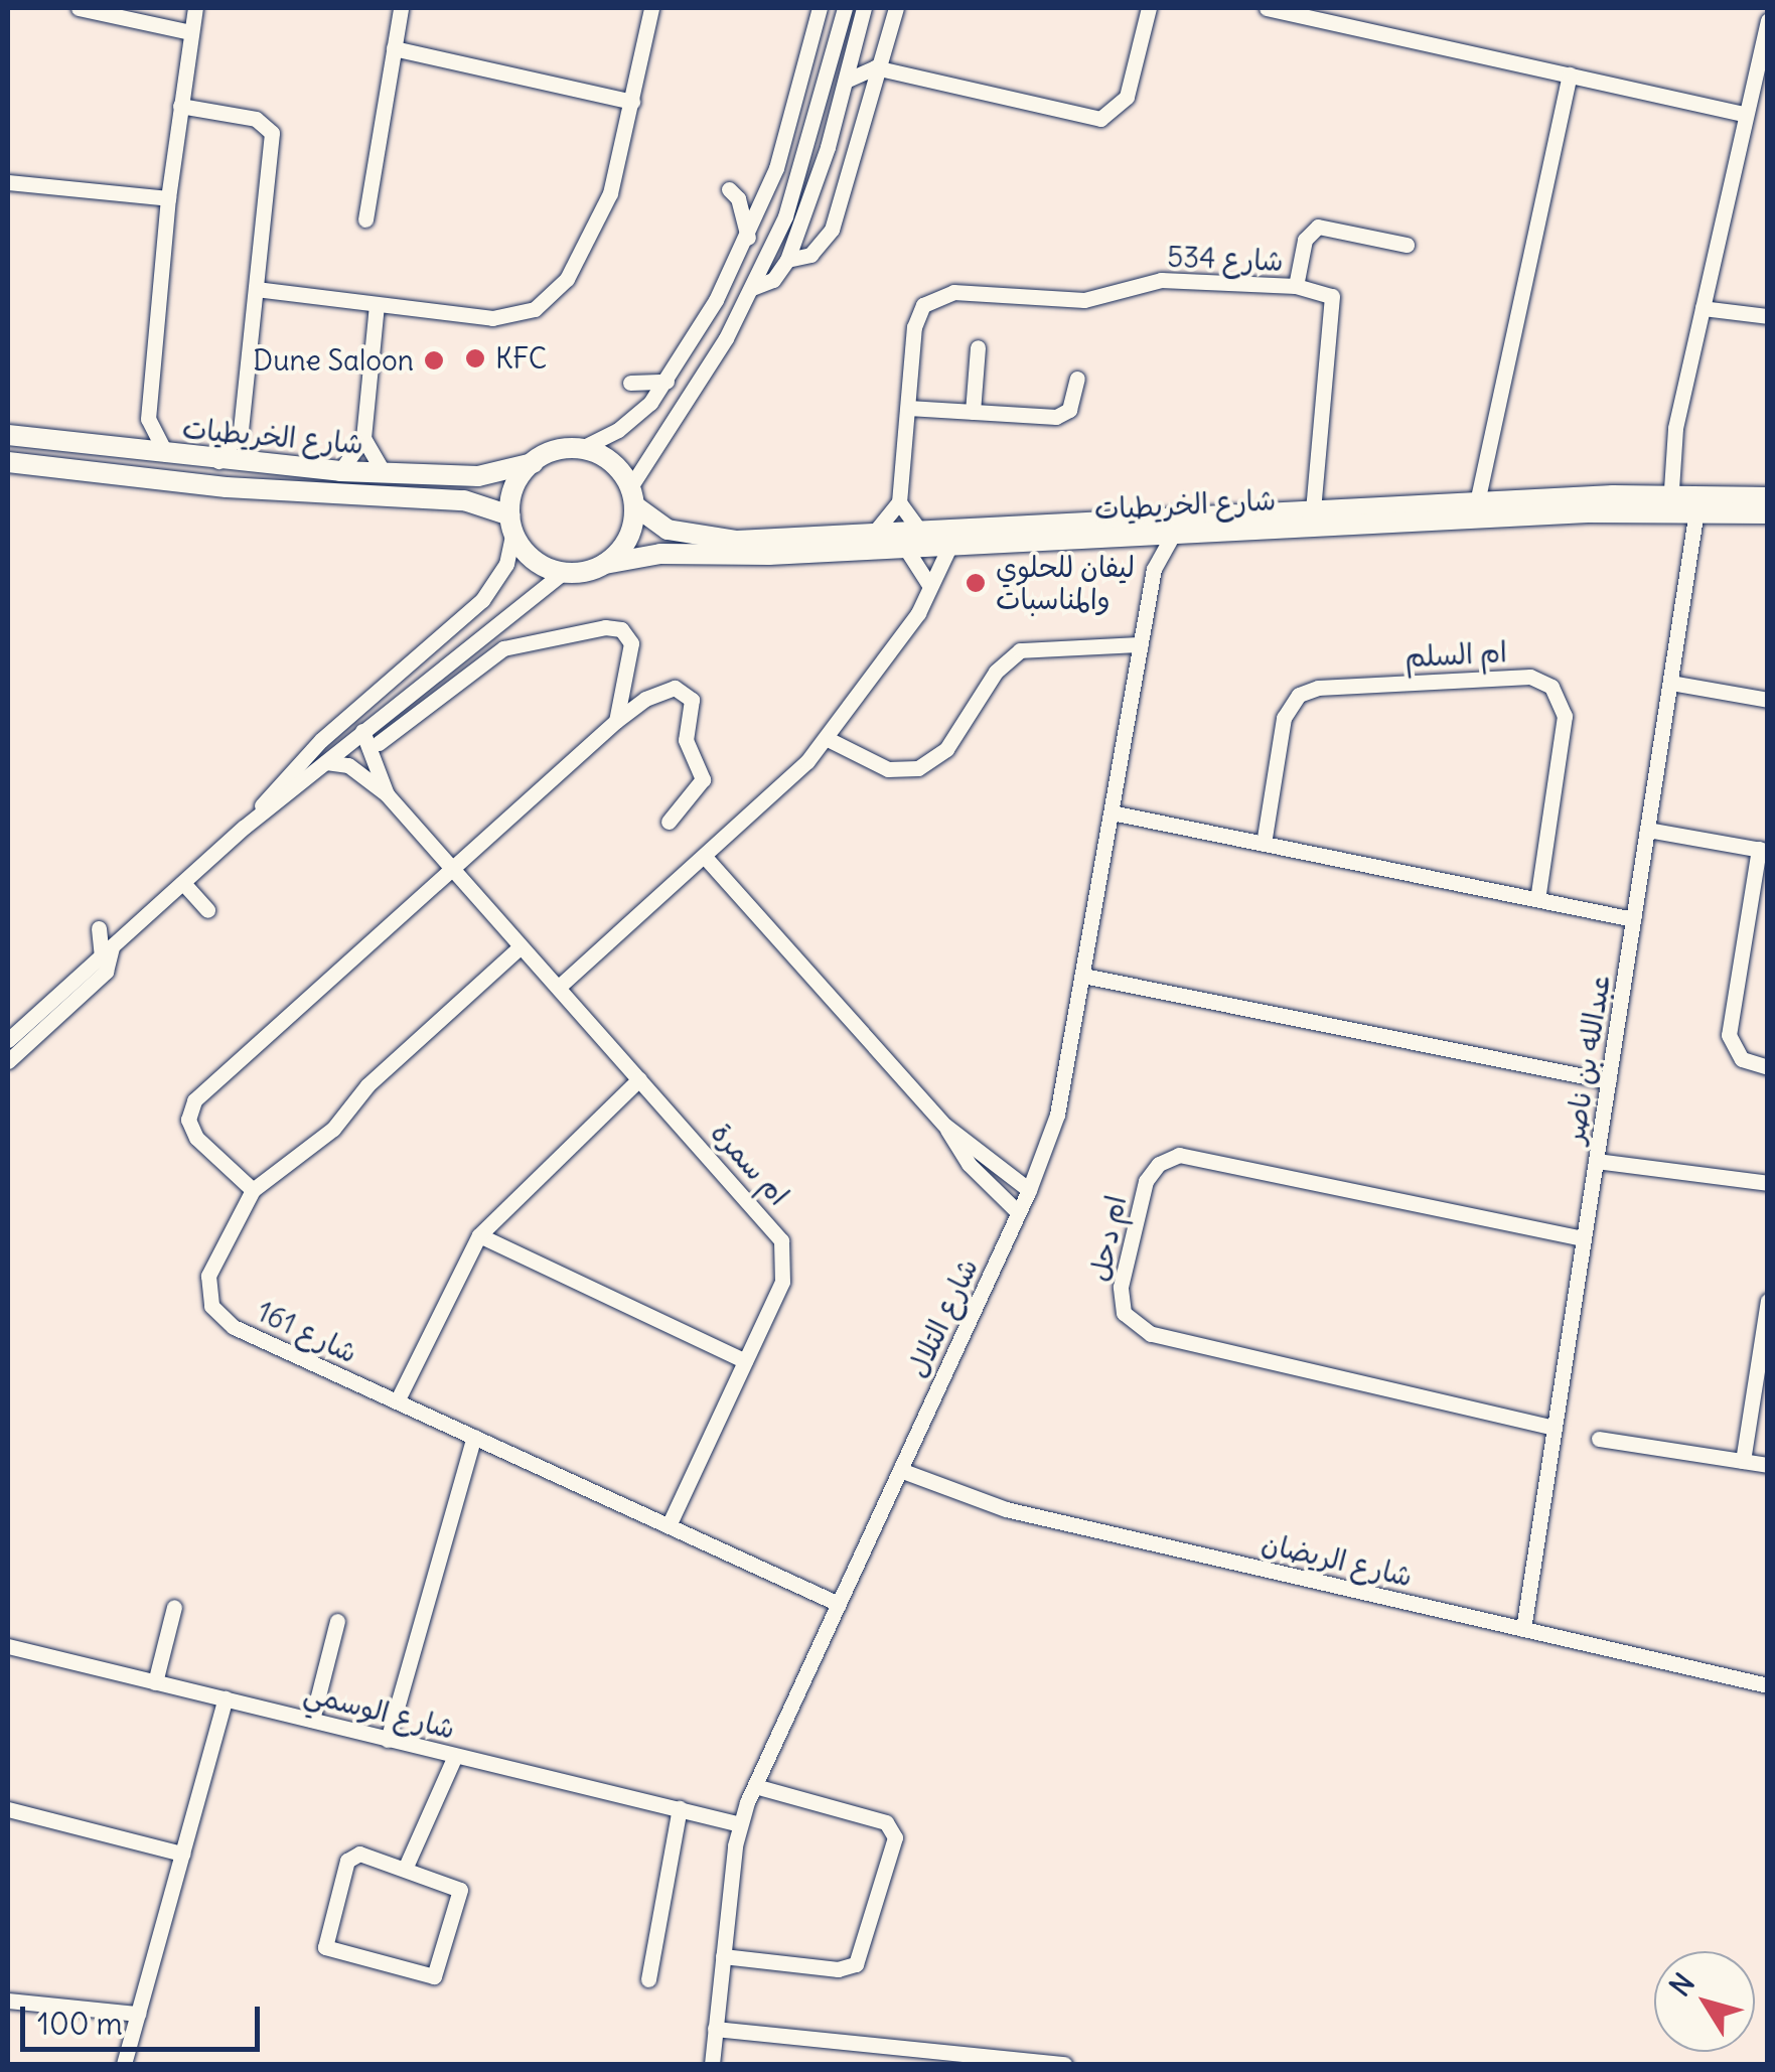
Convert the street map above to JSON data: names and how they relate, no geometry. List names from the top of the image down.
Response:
{
  "streets": {
    "street": [
      "شارع 534",
      "شارع الخريطيات",
      "ام السلم",
      "عبدالله بن ناصر",
      "ام سمرة",
      "ام دحل",
      "شارع التلال",
      "شارع 161",
      "شارع الريضان",
      "شارع الوسمي"
    ]
  },
  "crossings": [
    ["شارع 534", "شارع الخريطيات"],
    ["شارع الخريطيات", "عبدالله بن ناصر"],
    ["شارع الخريطيات", "شارع التلال"],
    ["عبدالله بن ناصر", "ام دحل"],
    ["عبدالله بن ناصر", "شارع الريضان"],
    ["ام سمرة", "شارع 161"],
    ["شارع التلال", "شارع الريضان"],
    ["شارع التلال", "شارع الوسمي"]
  ],
  "places": ["KFC", "Dune Saloon", "ليفان للحلوي والمناسبات"],
  "scale_bar": "100 m",
  "north": "top left"
}
